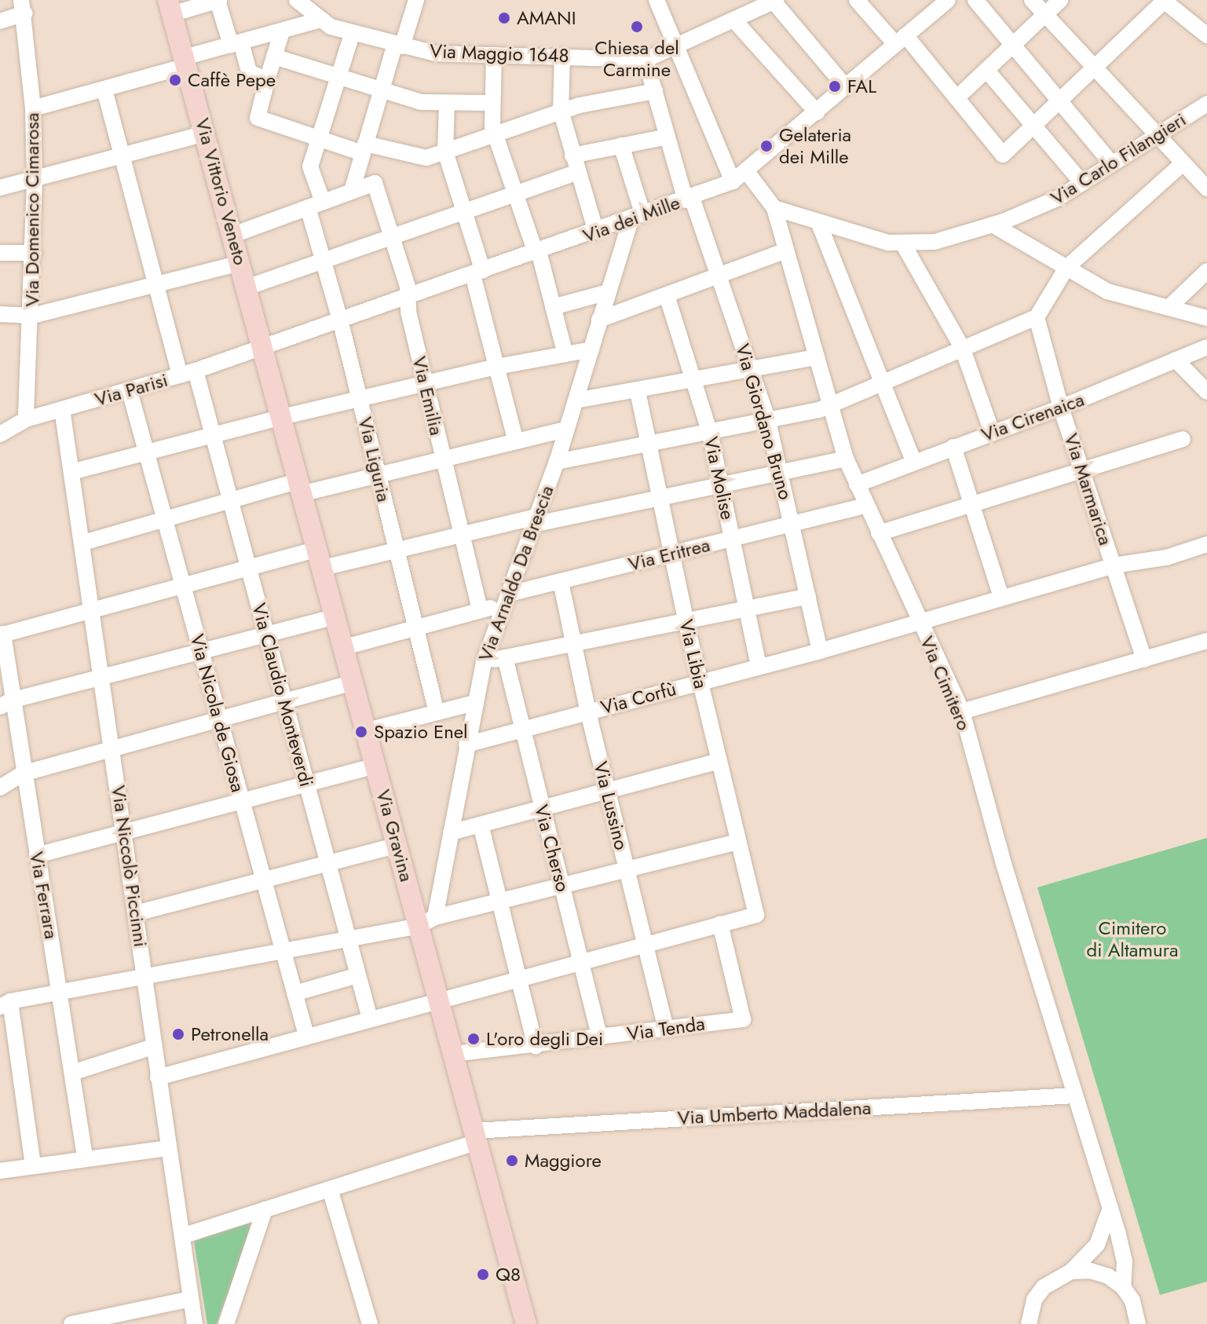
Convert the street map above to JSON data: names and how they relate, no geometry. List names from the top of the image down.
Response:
{
  "streets": {
    "main road": ["Via Vittorio Veneto", "Via Gravina"],
    "street": [
      "Via Maggio 1648",
      "Via Carlo Filangieri",
      "Via Domenico Cimarosa",
      "Via dei Mille",
      "Via Parisi",
      "Via Emilia",
      "Via Cirenaica",
      "Via Giordano Bruno",
      "Via Liguria",
      "Via Molise",
      "Via Marmarica",
      "Via Eritrea",
      "Via Arnaldo Da Brescia",
      "Via Libia",
      "Via Cimitero",
      "Via Claudio Monteverdi",
      "Via Corfù",
      "Via Nicola de Giosa",
      "Via Lussino",
      "Via Cherso",
      "Via Niccolò Piccinni",
      "Via Ferrara",
      "Via Tenda",
      "Via Umberto Maddalena"
    ]
  },
  "crossings": [
    ["Via Maggio 1648", "Via Giordano Bruno"],
    ["Via Maggio 1648", "Via Liguria"],
    ["Via Carlo Filangieri", "Via Cimitero"],
    ["Via Vittorio Veneto", "Via dei Mille"],
    ["Via Vittorio Veneto", "Via Parisi"],
    ["Via Vittorio Veneto", "Via Gravina"],
    ["Via Domenico Cimarosa", "Via Parisi"],
    ["Via dei Mille", "Via Parisi"],
    ["Via dei Mille", "Via Emilia"],
    ["Via dei Mille", "Via Giordano Bruno"],
    ["Via dei Mille", "Via Liguria"],
    ["Via dei Mille", "Via Arnaldo Da Brescia"],
    ["Via dei Mille", "Via Cimitero"],
    ["Via dei Mille", "Via Gravina"],
    ["Via Parisi", "Via Claudio Monteverdi"],
    ["Via Parisi", "Via Nicola de Giosa"],
    ["Via Parisi", "Via Gravina"],
    ["Via Parisi", "Via Niccolò Piccinni"],
    ["Via Emilia", "Via Eritrea"],
    ["Via Cirenaica", "Via Marmarica"],
    ["Via Cirenaica", "Via Cimitero"],
    ["Via Giordano Bruno", "Via Eritrea"],
    ["Via Giordano Bruno", "Via Corfù"],
    ["Via Liguria", "Via Eritrea"],
    ["Via Molise", "Via Eritrea"],
    ["Via Molise", "Via Corfù"],
    ["Via Marmarica", "Via Corfù"],
    ["Via Eritrea", "Via Arnaldo Da Brescia"],
    ["Via Eritrea", "Via Libia"],
    ["Via Eritrea", "Via Cimitero"],
    ["Via Eritrea", "Via Lussino"],
    ["Via Eritrea", "Via Gravina"],
    ["Via Arnaldo Da Brescia", "Via Corfù"],
    ["Via Arnaldo Da Brescia", "Via Gravina"],
    ["Via Libia", "Via Corfù"],
    ["Via Libia", "Via Tenda"],
    ["Via Cimitero", "Via Corfù"],
    ["Via Cimitero", "Via Umberto Maddalena"],
    ["Via Corfù", "Via Lussino"],
    ["Via Corfù", "Via Cherso"],
    ["Via Lussino", "Via Tenda"],
    ["Via Gravina", "Via Tenda"],
    ["Via Gravina", "Via Umberto Maddalena"],
    ["Via Cherso", "Via Tenda"],
    ["Via Niccolò Piccinni", "Via Umberto Maddalena"]
  ],
  "parks": ["Cimitero di Altamura"],
  "places": [
    "AMANI",
    "Chiesa del Carmine",
    "Caffè Pepe",
    "FAL",
    "Gelateria dei Mille",
    "Spazio Enel",
    "Petronella",
    "L'oro degli Dei",
    "Maggiore",
    "Q8"
  ]
}
